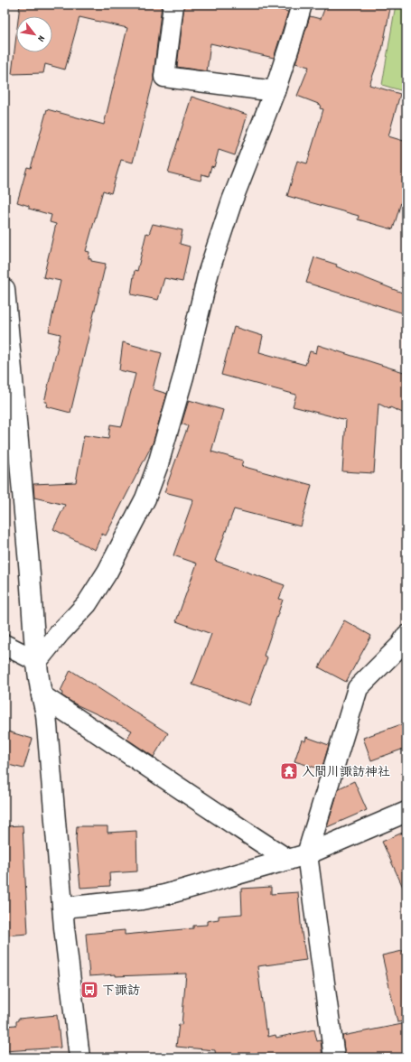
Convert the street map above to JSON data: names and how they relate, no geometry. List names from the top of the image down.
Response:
{
  "places": {
    "temple": ["入間川諏訪神社"],
    "bus stop": ["下諏訪"]
  },
  "north": "bottom right"
}
